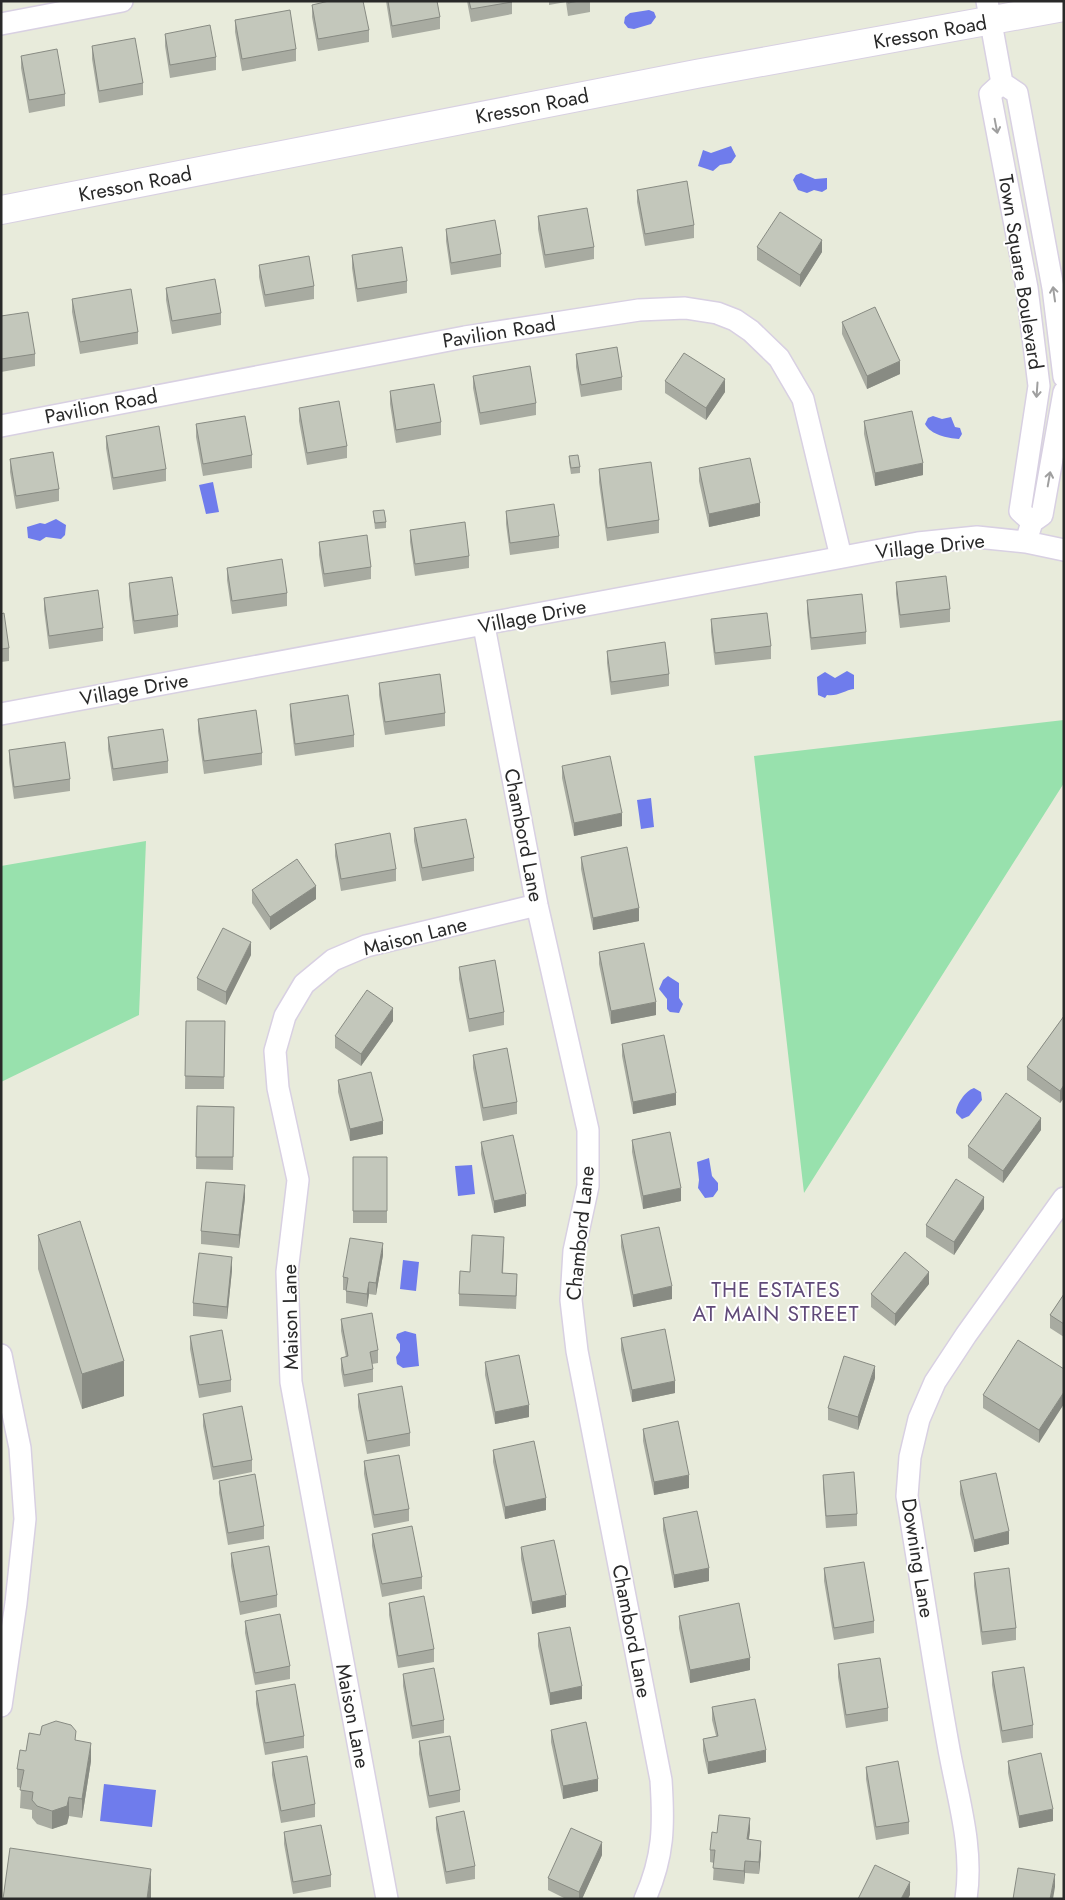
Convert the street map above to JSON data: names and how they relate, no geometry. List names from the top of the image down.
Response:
{
  "streets": {
    "main road": ["Kresson Road"],
    "street": [
      "Town Square Boulevard",
      "Pavilion Road",
      "Village Drive",
      "Chambord Lane",
      "Maison Lane",
      "Downing Lane"
    ]
  },
  "crossings": [
    ["Town Square Boulevard", "Village Drive"],
    ["Pavilion Road", "Village Drive"],
    ["Village Drive", "Chambord Lane"],
    ["Chambord Lane", "Maison Lane"]
  ],
  "districts": ["THE ESTATES AT MAIN STREET"]
}
